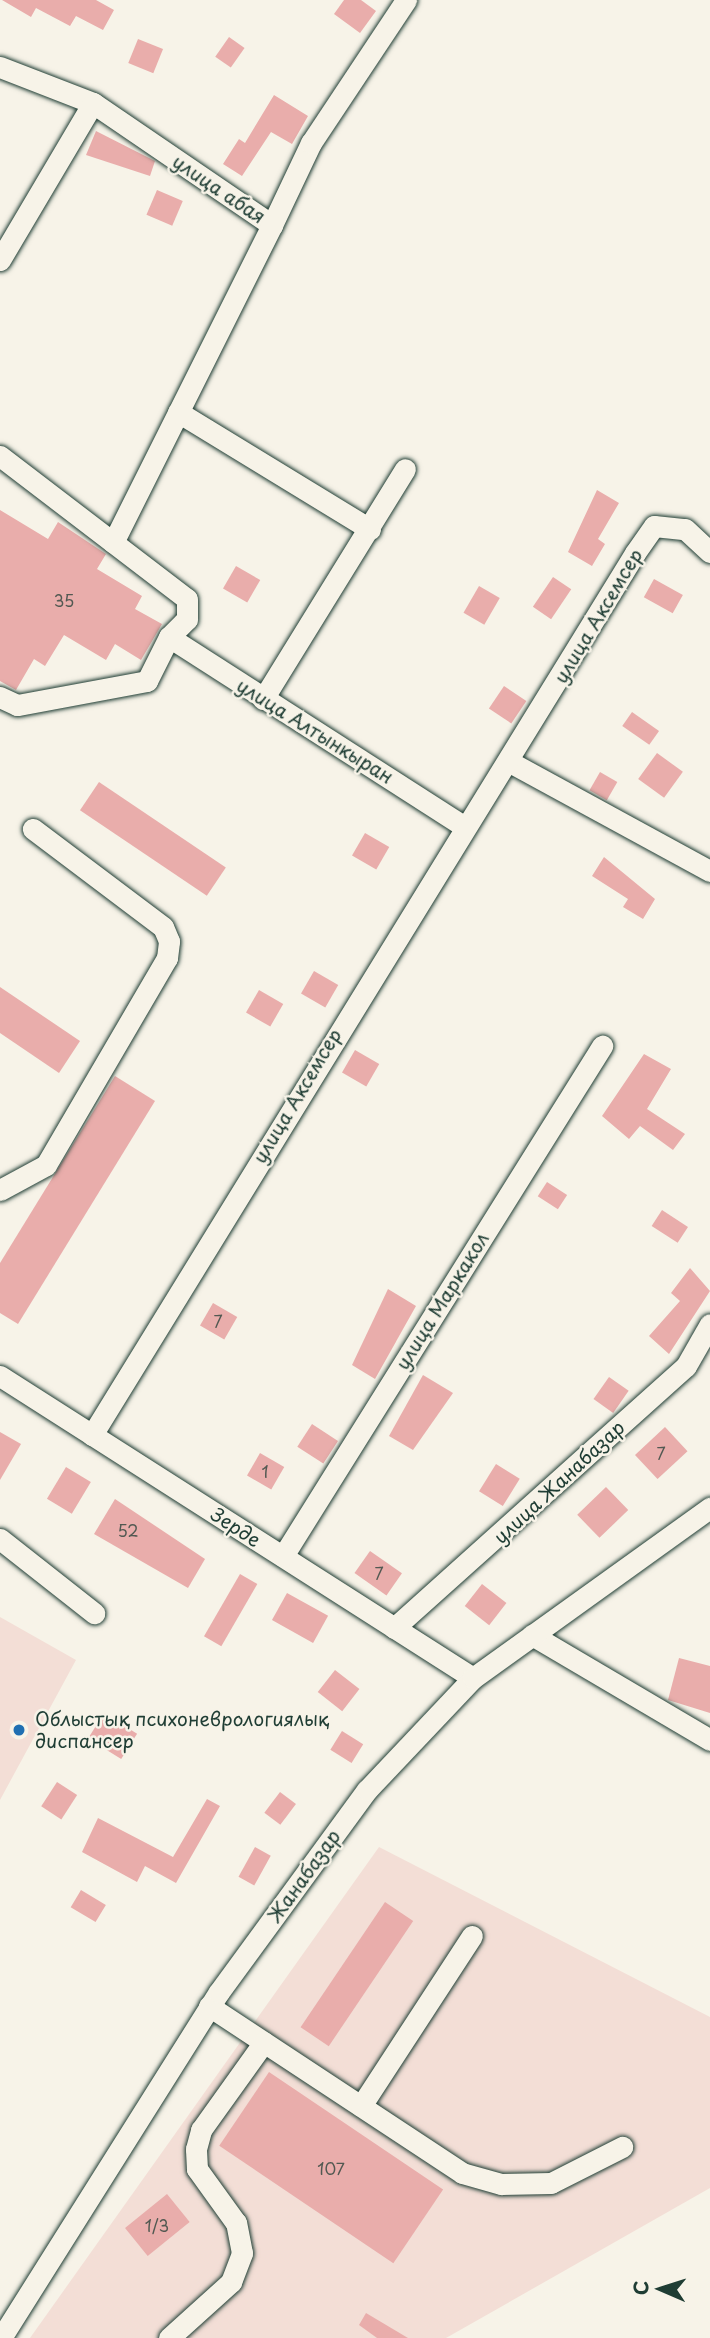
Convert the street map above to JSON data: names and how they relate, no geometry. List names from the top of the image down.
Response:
{
  "streets": {
    "street": [
      "улица абая",
      "улица Аксемсер",
      "улица Алтынкыран",
      "улица Маркакол",
      "улица Жанабазар",
      "Зерде",
      "Жанабазар"
    ]
  },
  "crossings": [
    ["улица Аксемсер", "улица Алтынкыран"],
    ["улица Аксемсер", "Зерде"],
    ["улица Маркакол", "Зерде"],
    ["улица Жанабазар", "Зерде"],
    ["Зерде", "Жанабазар"]
  ],
  "places": ["Облыстық психоневрологиялық диспансер"],
  "house_numbers": [
    "35",
    "7",
    "7",
    "1",
    "52",
    "7",
    "107",
    "1/3"
  ],
  "north": "left"
}
